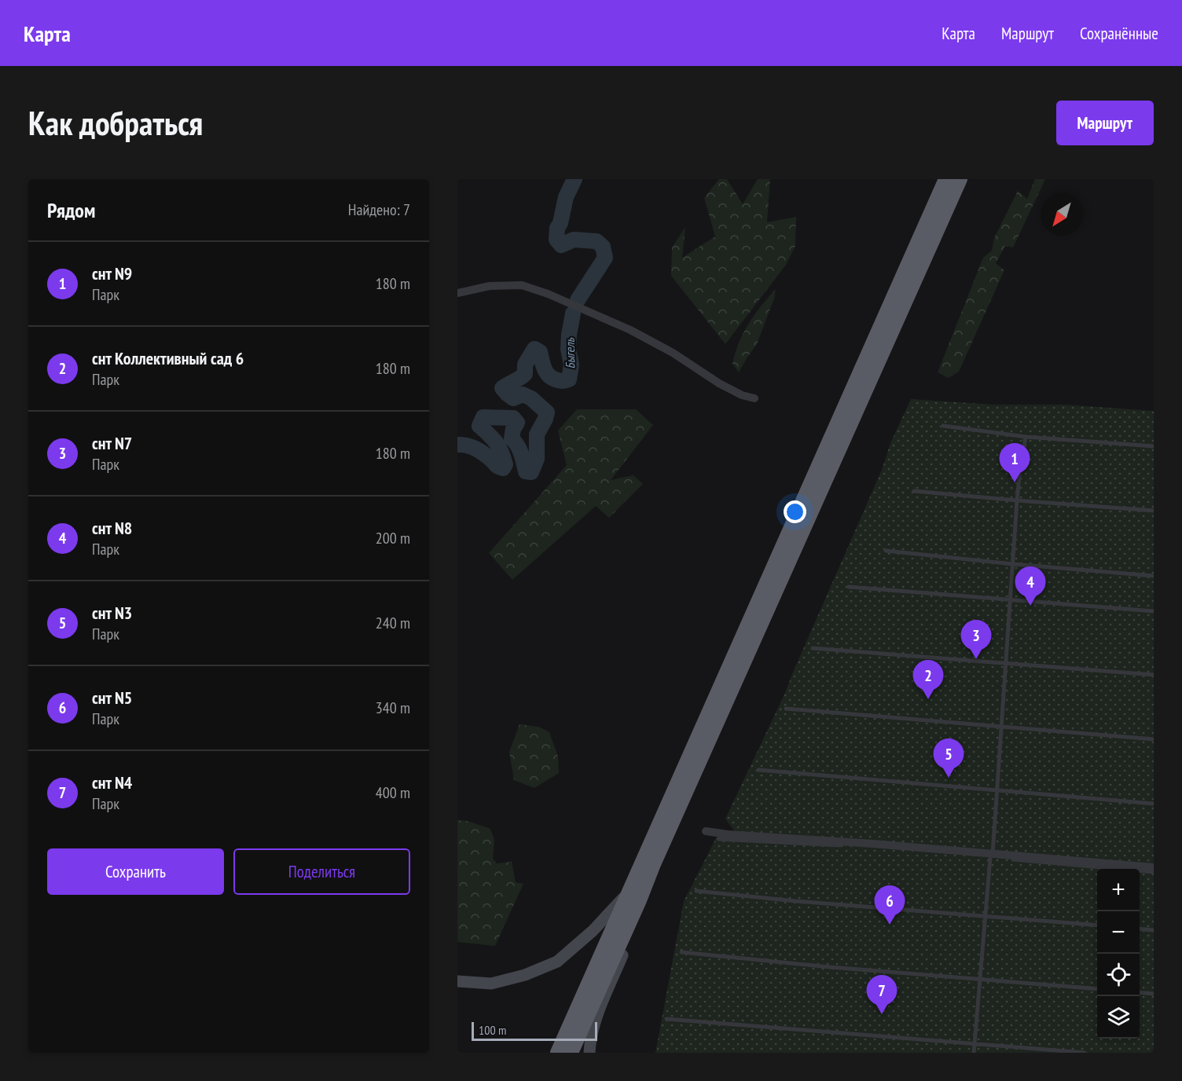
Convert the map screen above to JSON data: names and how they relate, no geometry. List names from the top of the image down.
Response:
{
  "water": ["Быгель"],
  "scale_bar": "100 m",
  "north": "bottom left",
  "page": {
    "header": "Карта",
    "nav": ["Карта", "Маршрут", "Сохранённые"],
    "buttons": [
      "Маршрут",
      ["Сохранить", "Поделиться"]
    ],
    "title": "Как добраться",
    "heading": ["Рядом", "Найдено: 7"],
    "list": [
      {
        "mark": "1",
        "name": "снт N9",
        "note": "Парк",
        "value": "180 m"
      },
      {
        "mark": "2",
        "name": "снт Коллективный сад 6",
        "note": "Парк",
        "value": "180 m"
      },
      {
        "mark": "3",
        "name": "снт N7",
        "note": "Парк",
        "value": "180 m"
      },
      {
        "mark": "4",
        "name": "снт N8",
        "note": "Парк",
        "value": "200 m"
      },
      {
        "mark": "5",
        "name": "снт N3",
        "note": "Парк",
        "value": "240 m"
      },
      {
        "mark": "6",
        "name": "снт N5",
        "note": "Парк",
        "value": "340 m"
      },
      {
        "mark": "7",
        "name": "снт N4",
        "note": "Парк",
        "value": "400 m"
      }
    ],
    "pins": [
      "1",
      "4",
      "3",
      "2",
      "5",
      "6",
      "7"
    ],
    "map_buttons": ["+", "−"],
    "scale": "100 m"
  }
}
